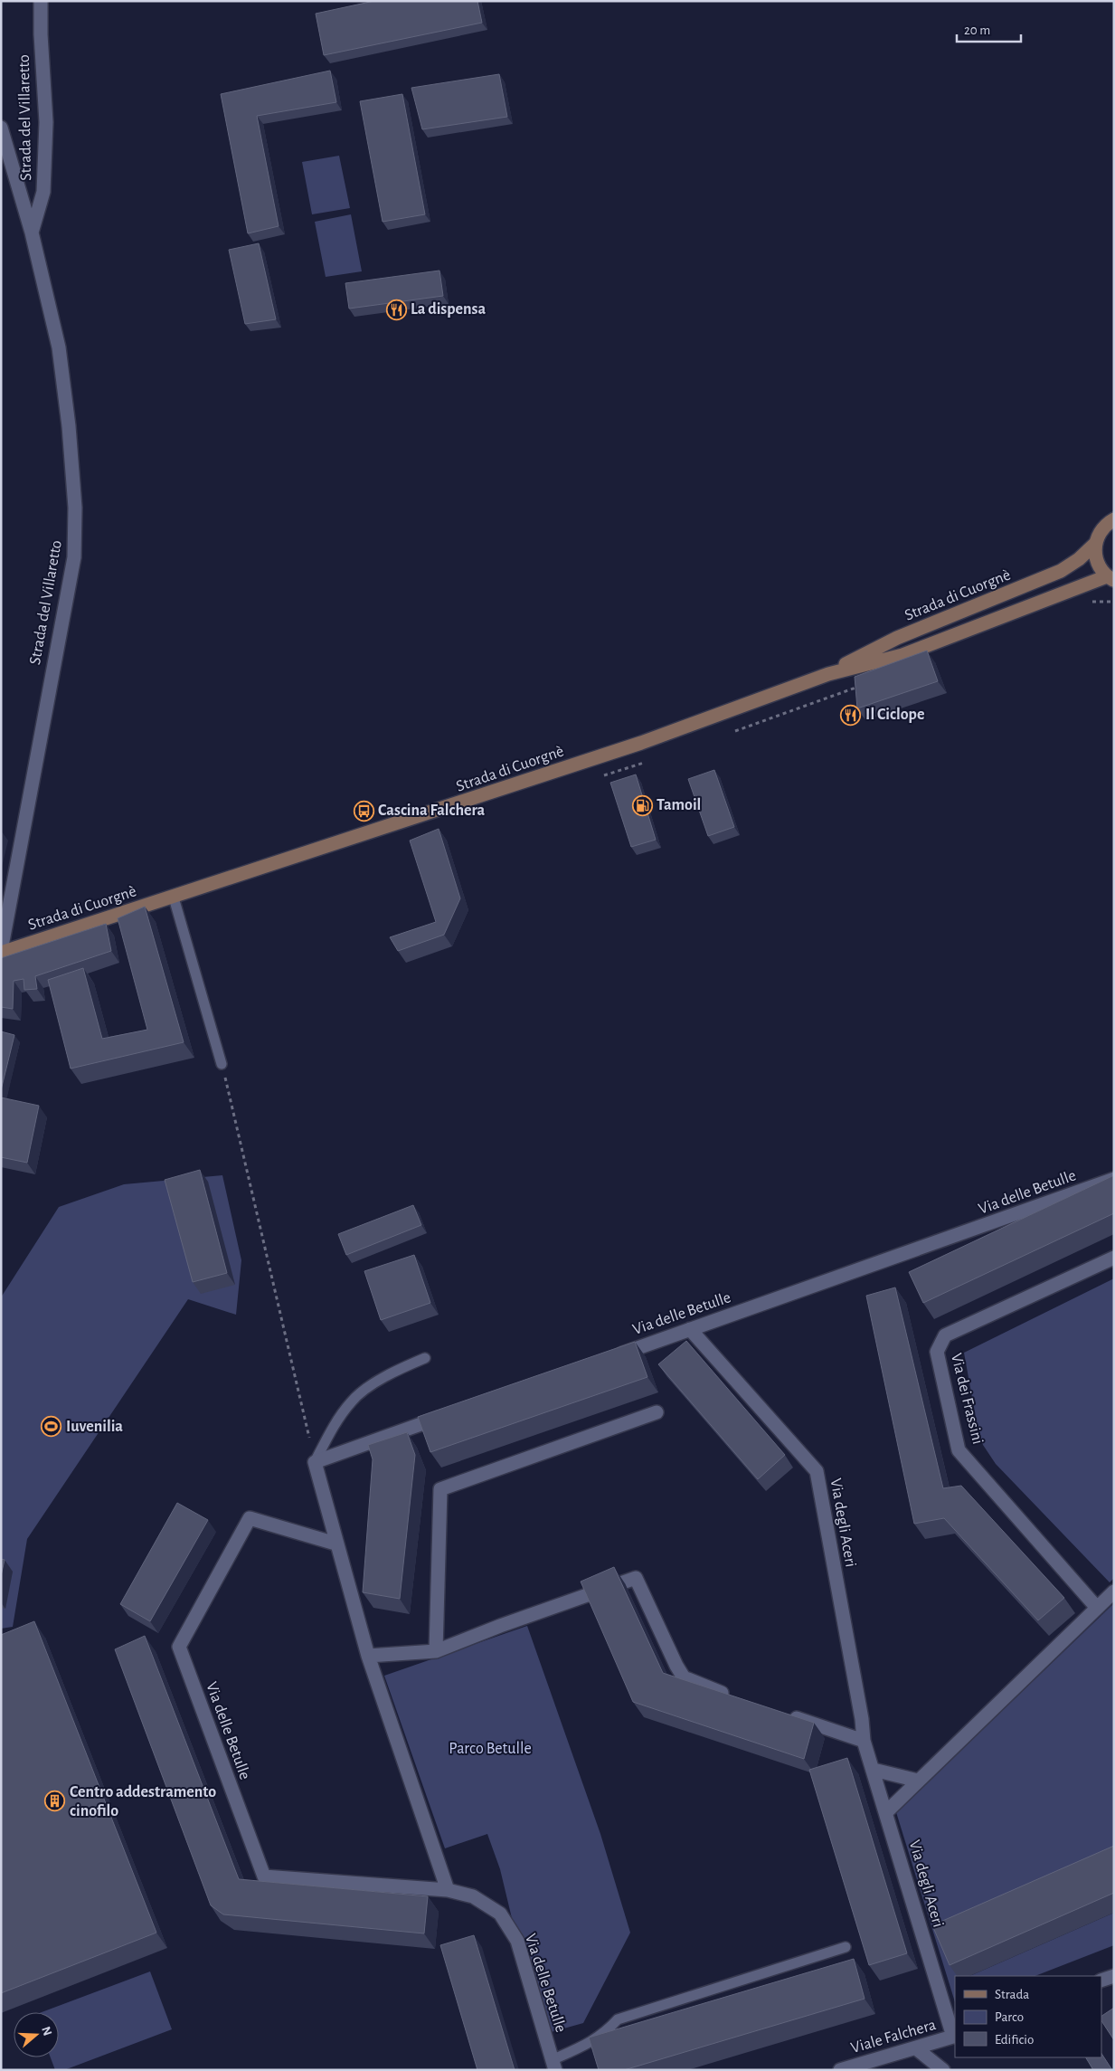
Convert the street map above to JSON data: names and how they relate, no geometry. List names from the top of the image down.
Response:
{
  "streets": {
    "main road": ["Strada di Cuorgnè"],
    "street": [
      "Strada del Villaretto",
      "Via delle Betulle",
      "Via dei Frassini",
      "Via degli Aceri",
      "Viale Falchera"
    ]
  },
  "crossings": [
    ["Strada del Villaretto", "Strada di Cuorgnè"],
    ["Via delle Betulle", "Via degli Aceri"],
    ["Via degli Aceri", "Viale Falchera"]
  ],
  "parks": ["Parco Betulle"],
  "places": {
    "restaurant": ["La dispensa", "Il Ciclope"],
    "fuel station": ["Tamoil"],
    "bus stop": ["Cascina Falchera"],
    "sports": ["Iuvenilia"],
    "building": ["Centro addestramento cinofilo"]
  },
  "legend": ["Strada", "Parco", "Edificio"],
  "scale_bar": "20 m",
  "north": "right"
}
